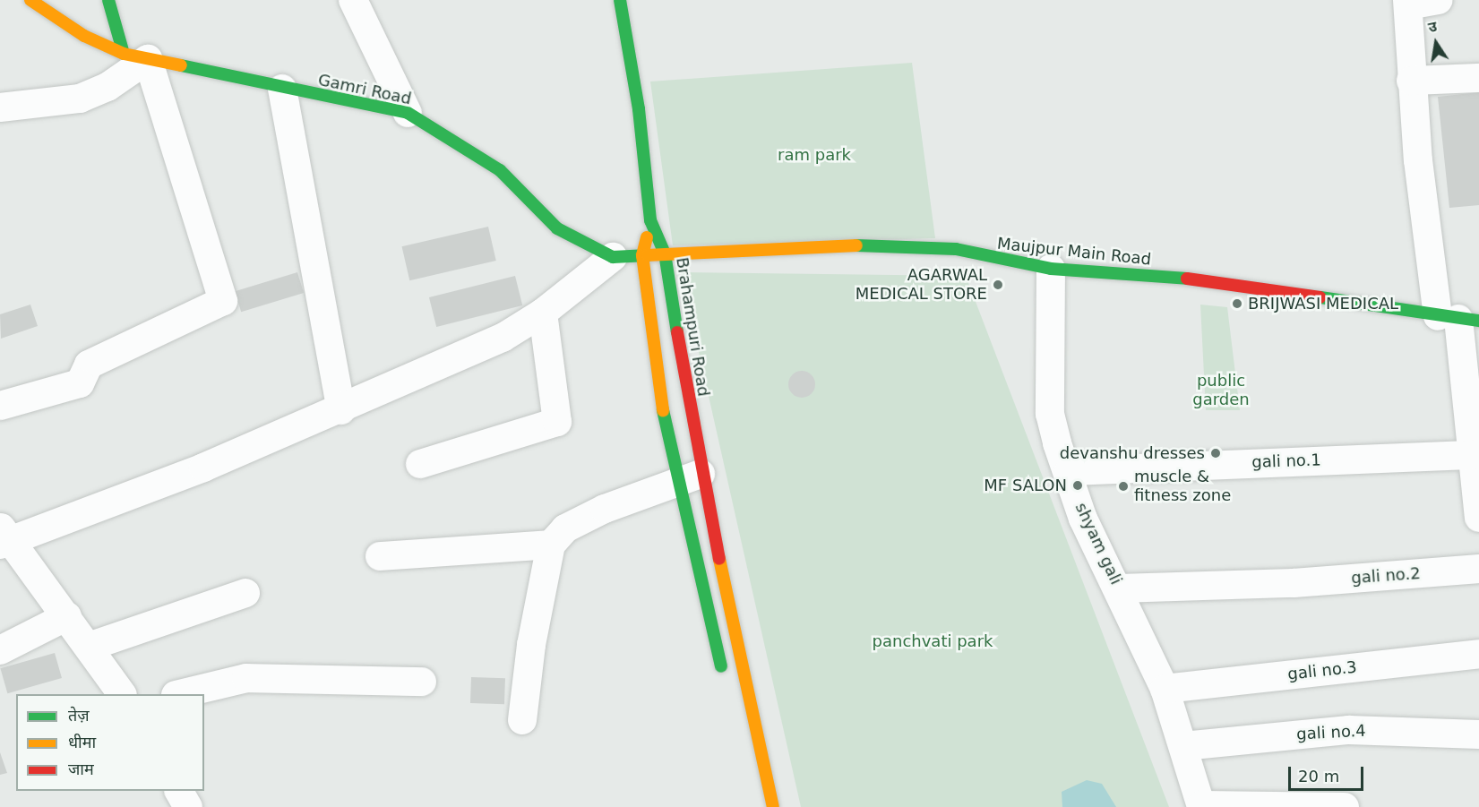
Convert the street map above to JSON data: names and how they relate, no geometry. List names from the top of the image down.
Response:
{
  "streets": {
    "street": [
      "Gamri Road",
      "Maujpur Main Road",
      "Brahampuri Road",
      "gali no.1",
      "shyam gali",
      "gali no.2",
      "gali no.3",
      "gali no.4"
    ]
  },
  "crossings": [
    ["Maujpur Main Road", "Brahampuri Road"],
    ["Maujpur Main Road", "shyam gali"],
    ["gali no.1", "shyam gali"],
    ["shyam gali", "gali no.2"],
    ["shyam gali", "gali no.3"],
    ["shyam gali", "gali no.4"]
  ],
  "parks": ["ram park", "public garden", "panchvati park"],
  "places": [
    "AGARWAL MEDICAL STORE",
    "BRIJWASI MEDICAL",
    "devanshu dresses",
    "MF SALON",
    "muscle & fitness zone"
  ],
  "legend": ["तेज़", "धीमा", "जाम"],
  "scale_bar": "20 m",
  "north": "top"
}
